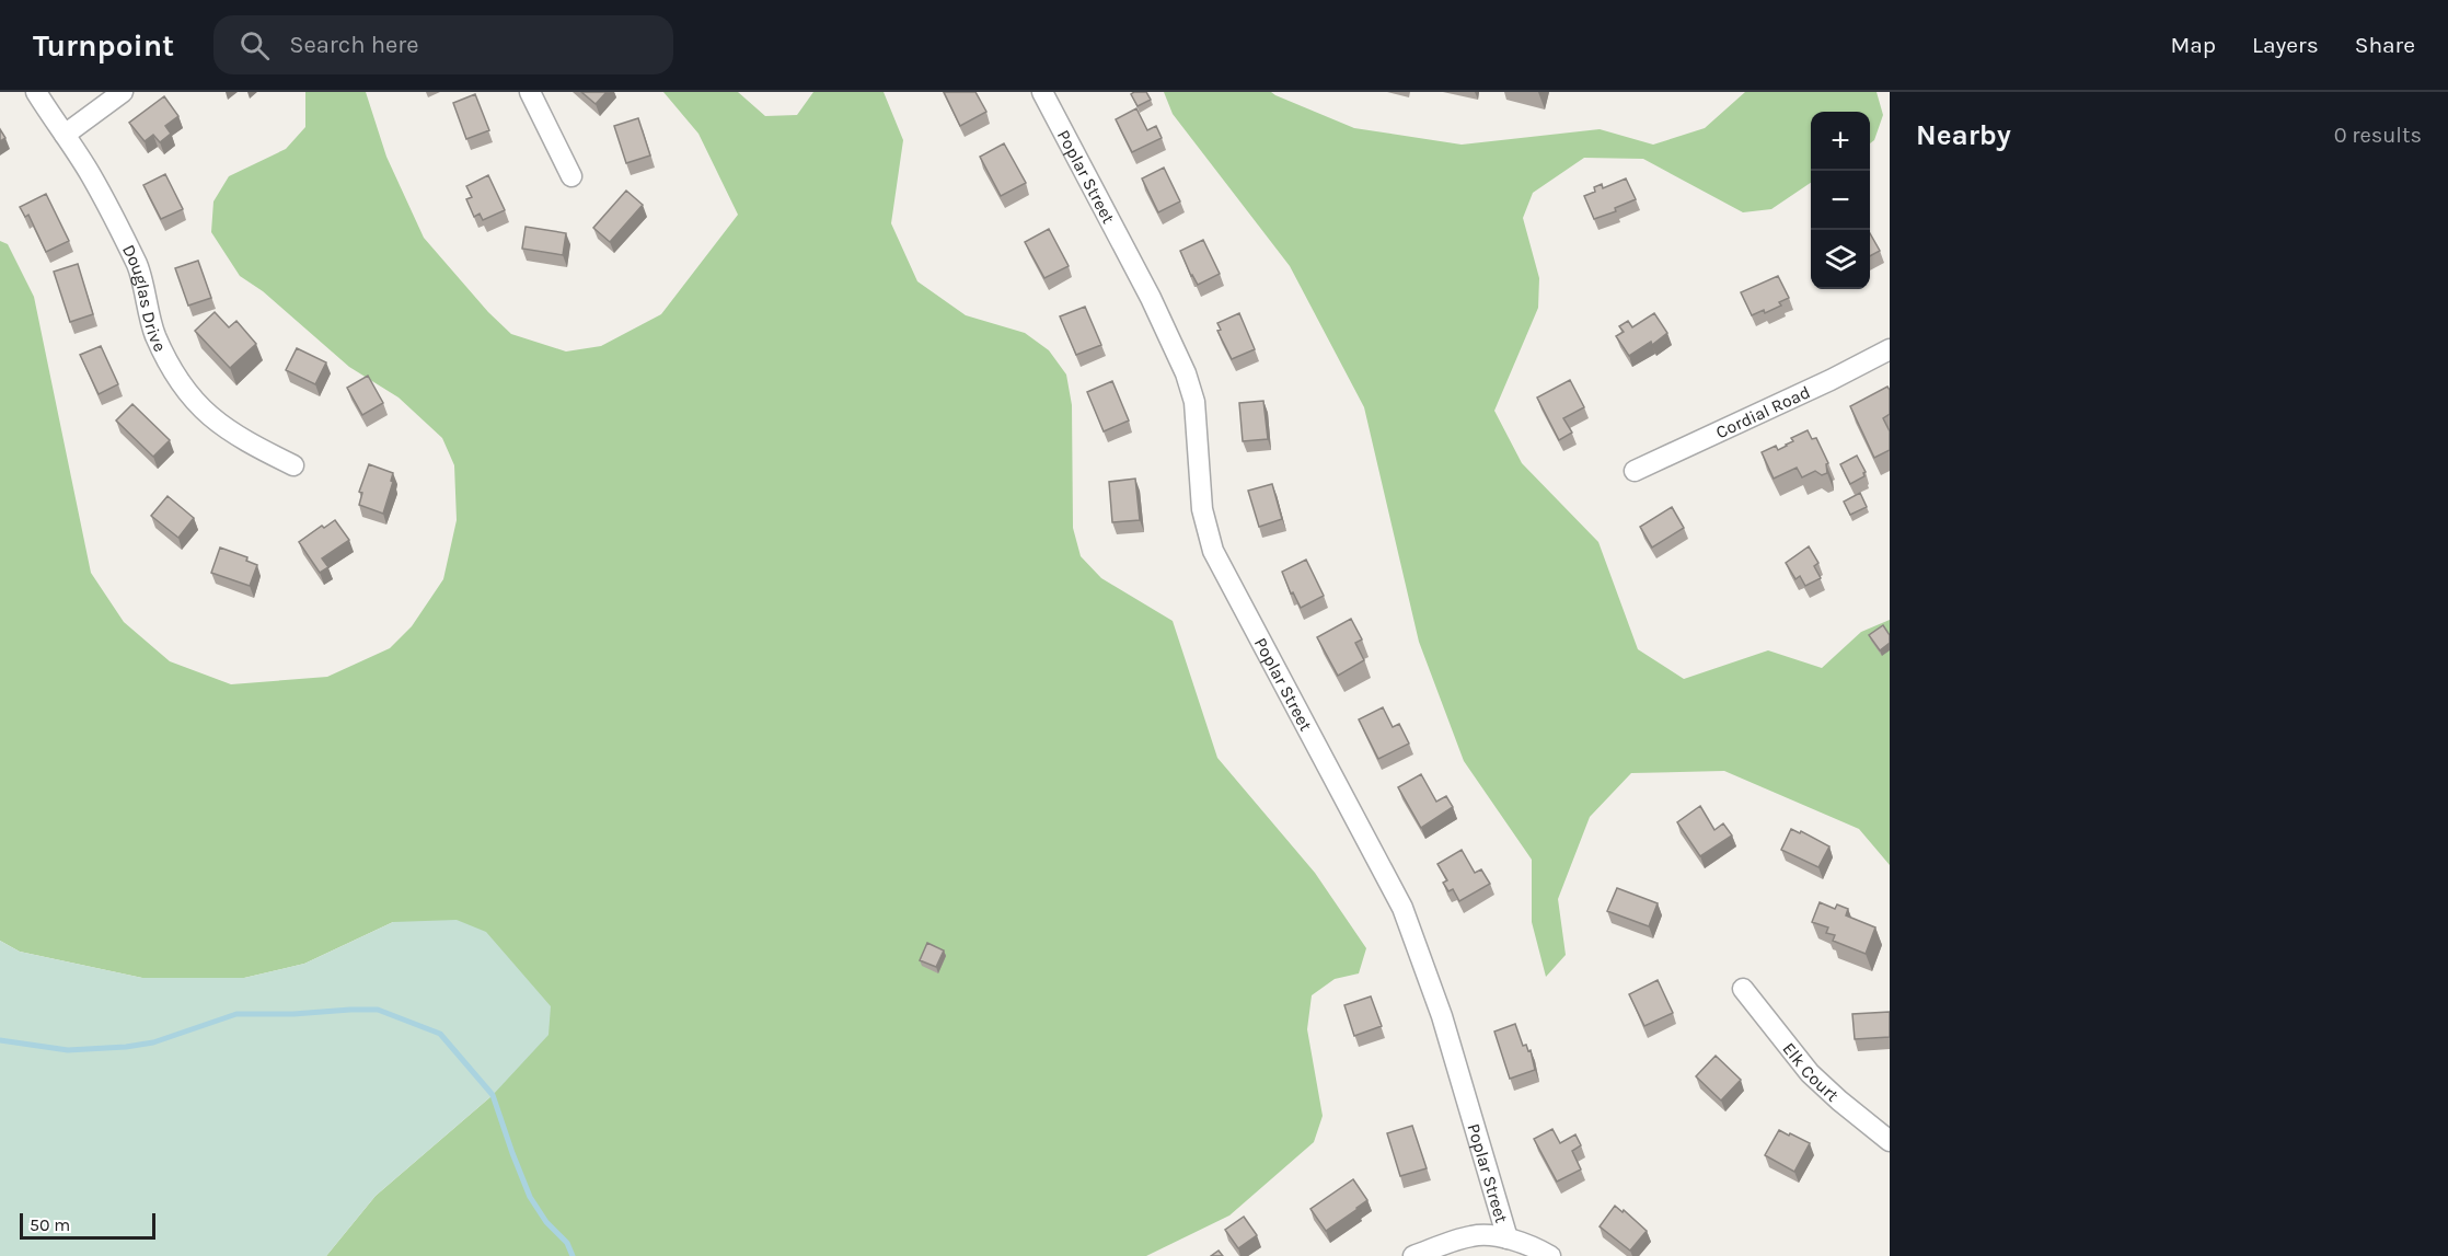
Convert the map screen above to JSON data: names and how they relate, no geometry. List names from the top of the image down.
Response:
{
  "streets": {
    "street": [
      "Poplar Street",
      "Douglas Drive",
      "Cordial Road",
      "Elk Court"
    ]
  },
  "scale_bar": "50 m",
  "page": {
    "header": "Turnpoint",
    "search": "Search here",
    "nav": ["Map", "Layers", "Share"],
    "heading": ["Nearby", "0 results"],
    "map_buttons": ["+", "−"],
    "scale": "50 m"
  }
}
